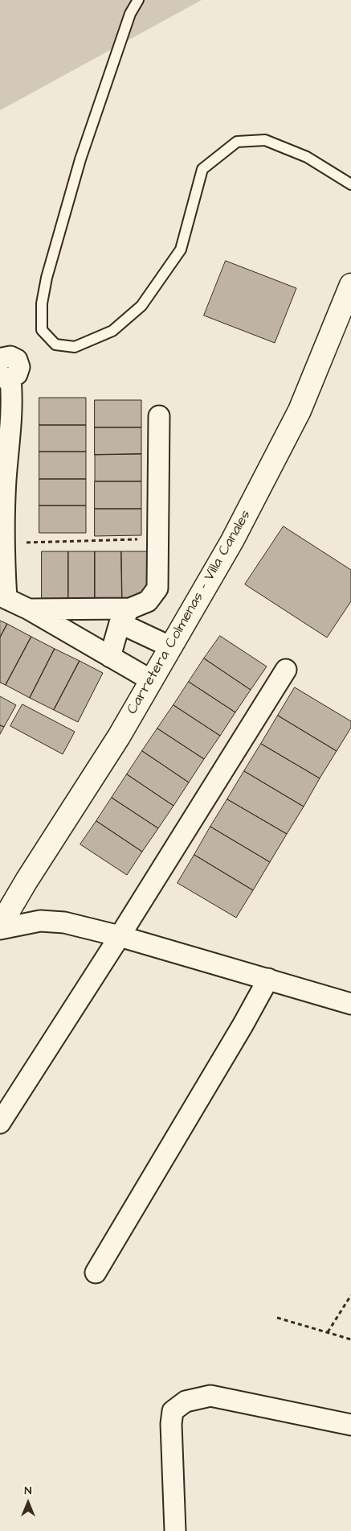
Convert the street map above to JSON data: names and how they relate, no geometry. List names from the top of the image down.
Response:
{
  "streets": {
    "street": ["Carretera Colmenas - Villa Canales"]
  },
  "north": "top"
}
